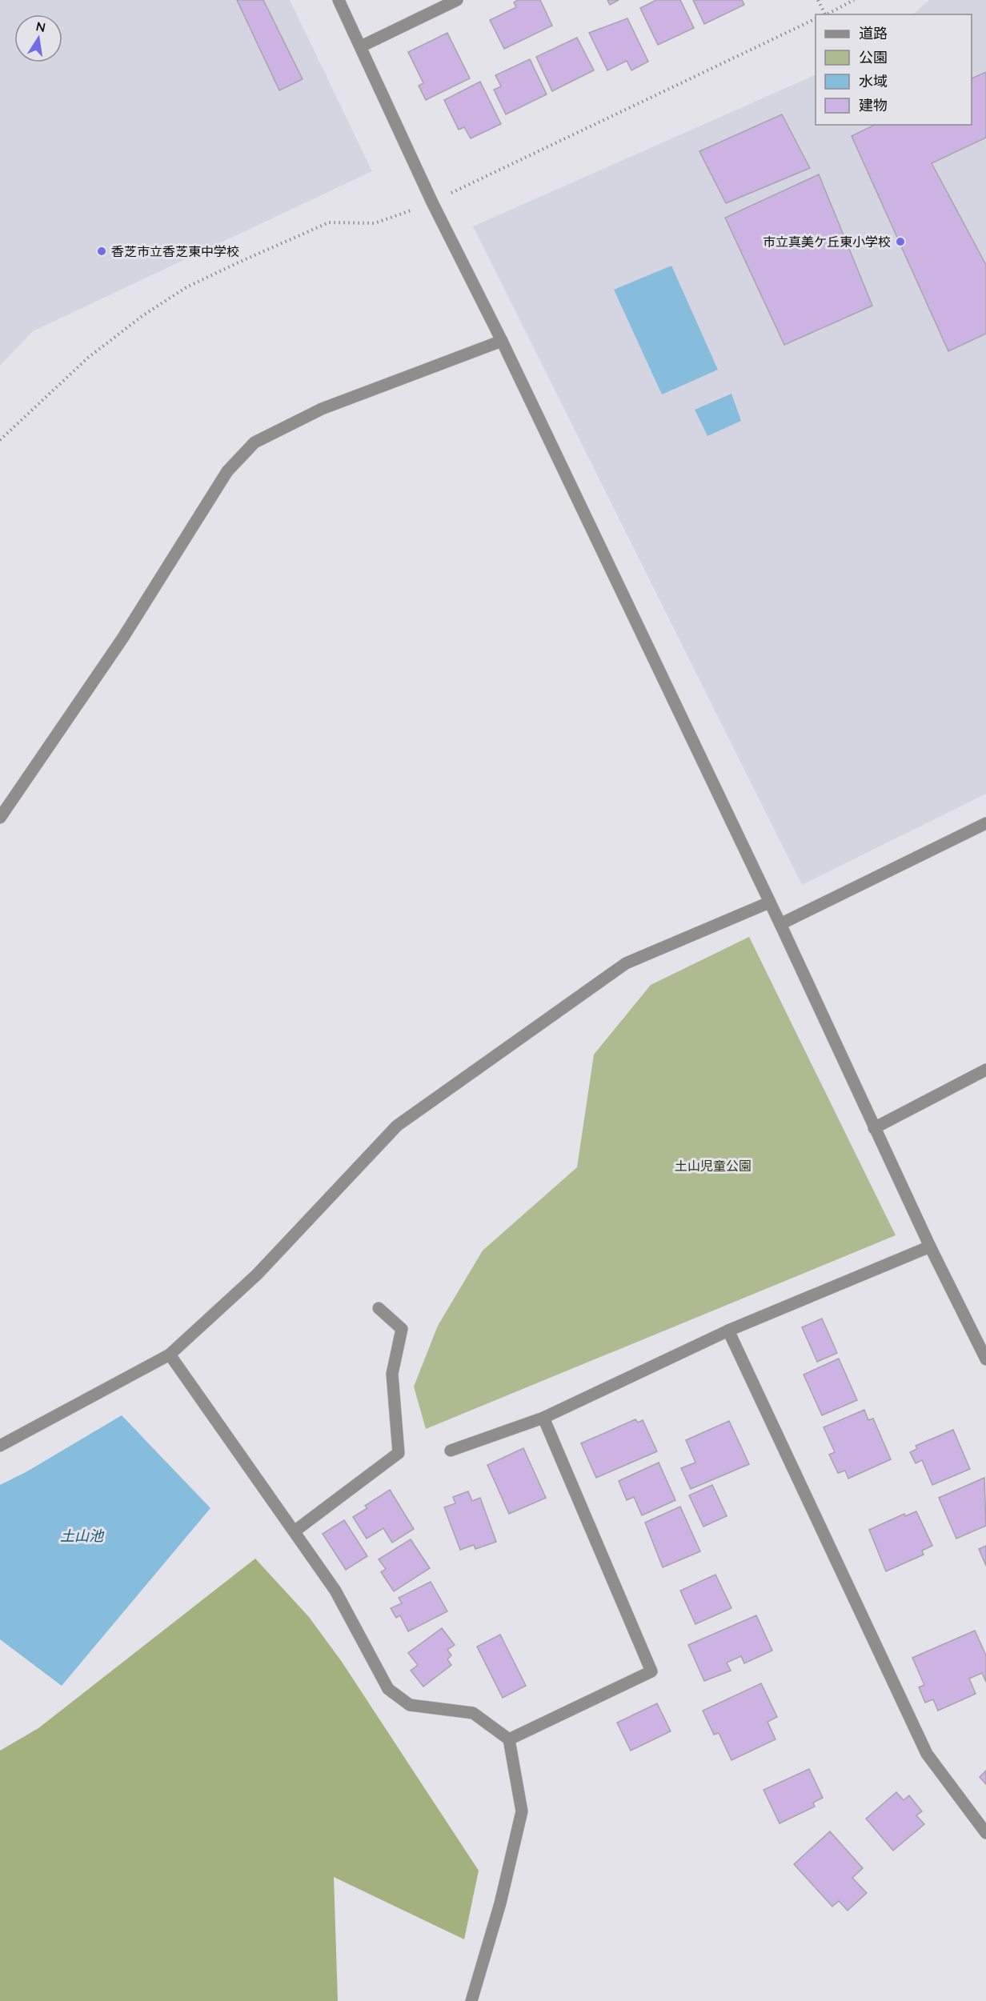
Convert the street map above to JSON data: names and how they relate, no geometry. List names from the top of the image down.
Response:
{
  "water": ["土山池"],
  "parks": ["土山児童公園"],
  "places": ["市立真美ケ丘東小学校", "香芝市立香芝東中学校"],
  "legend": [
    "道路",
    "公園",
    "水域",
    "建物"
  ],
  "north": "top"
}
